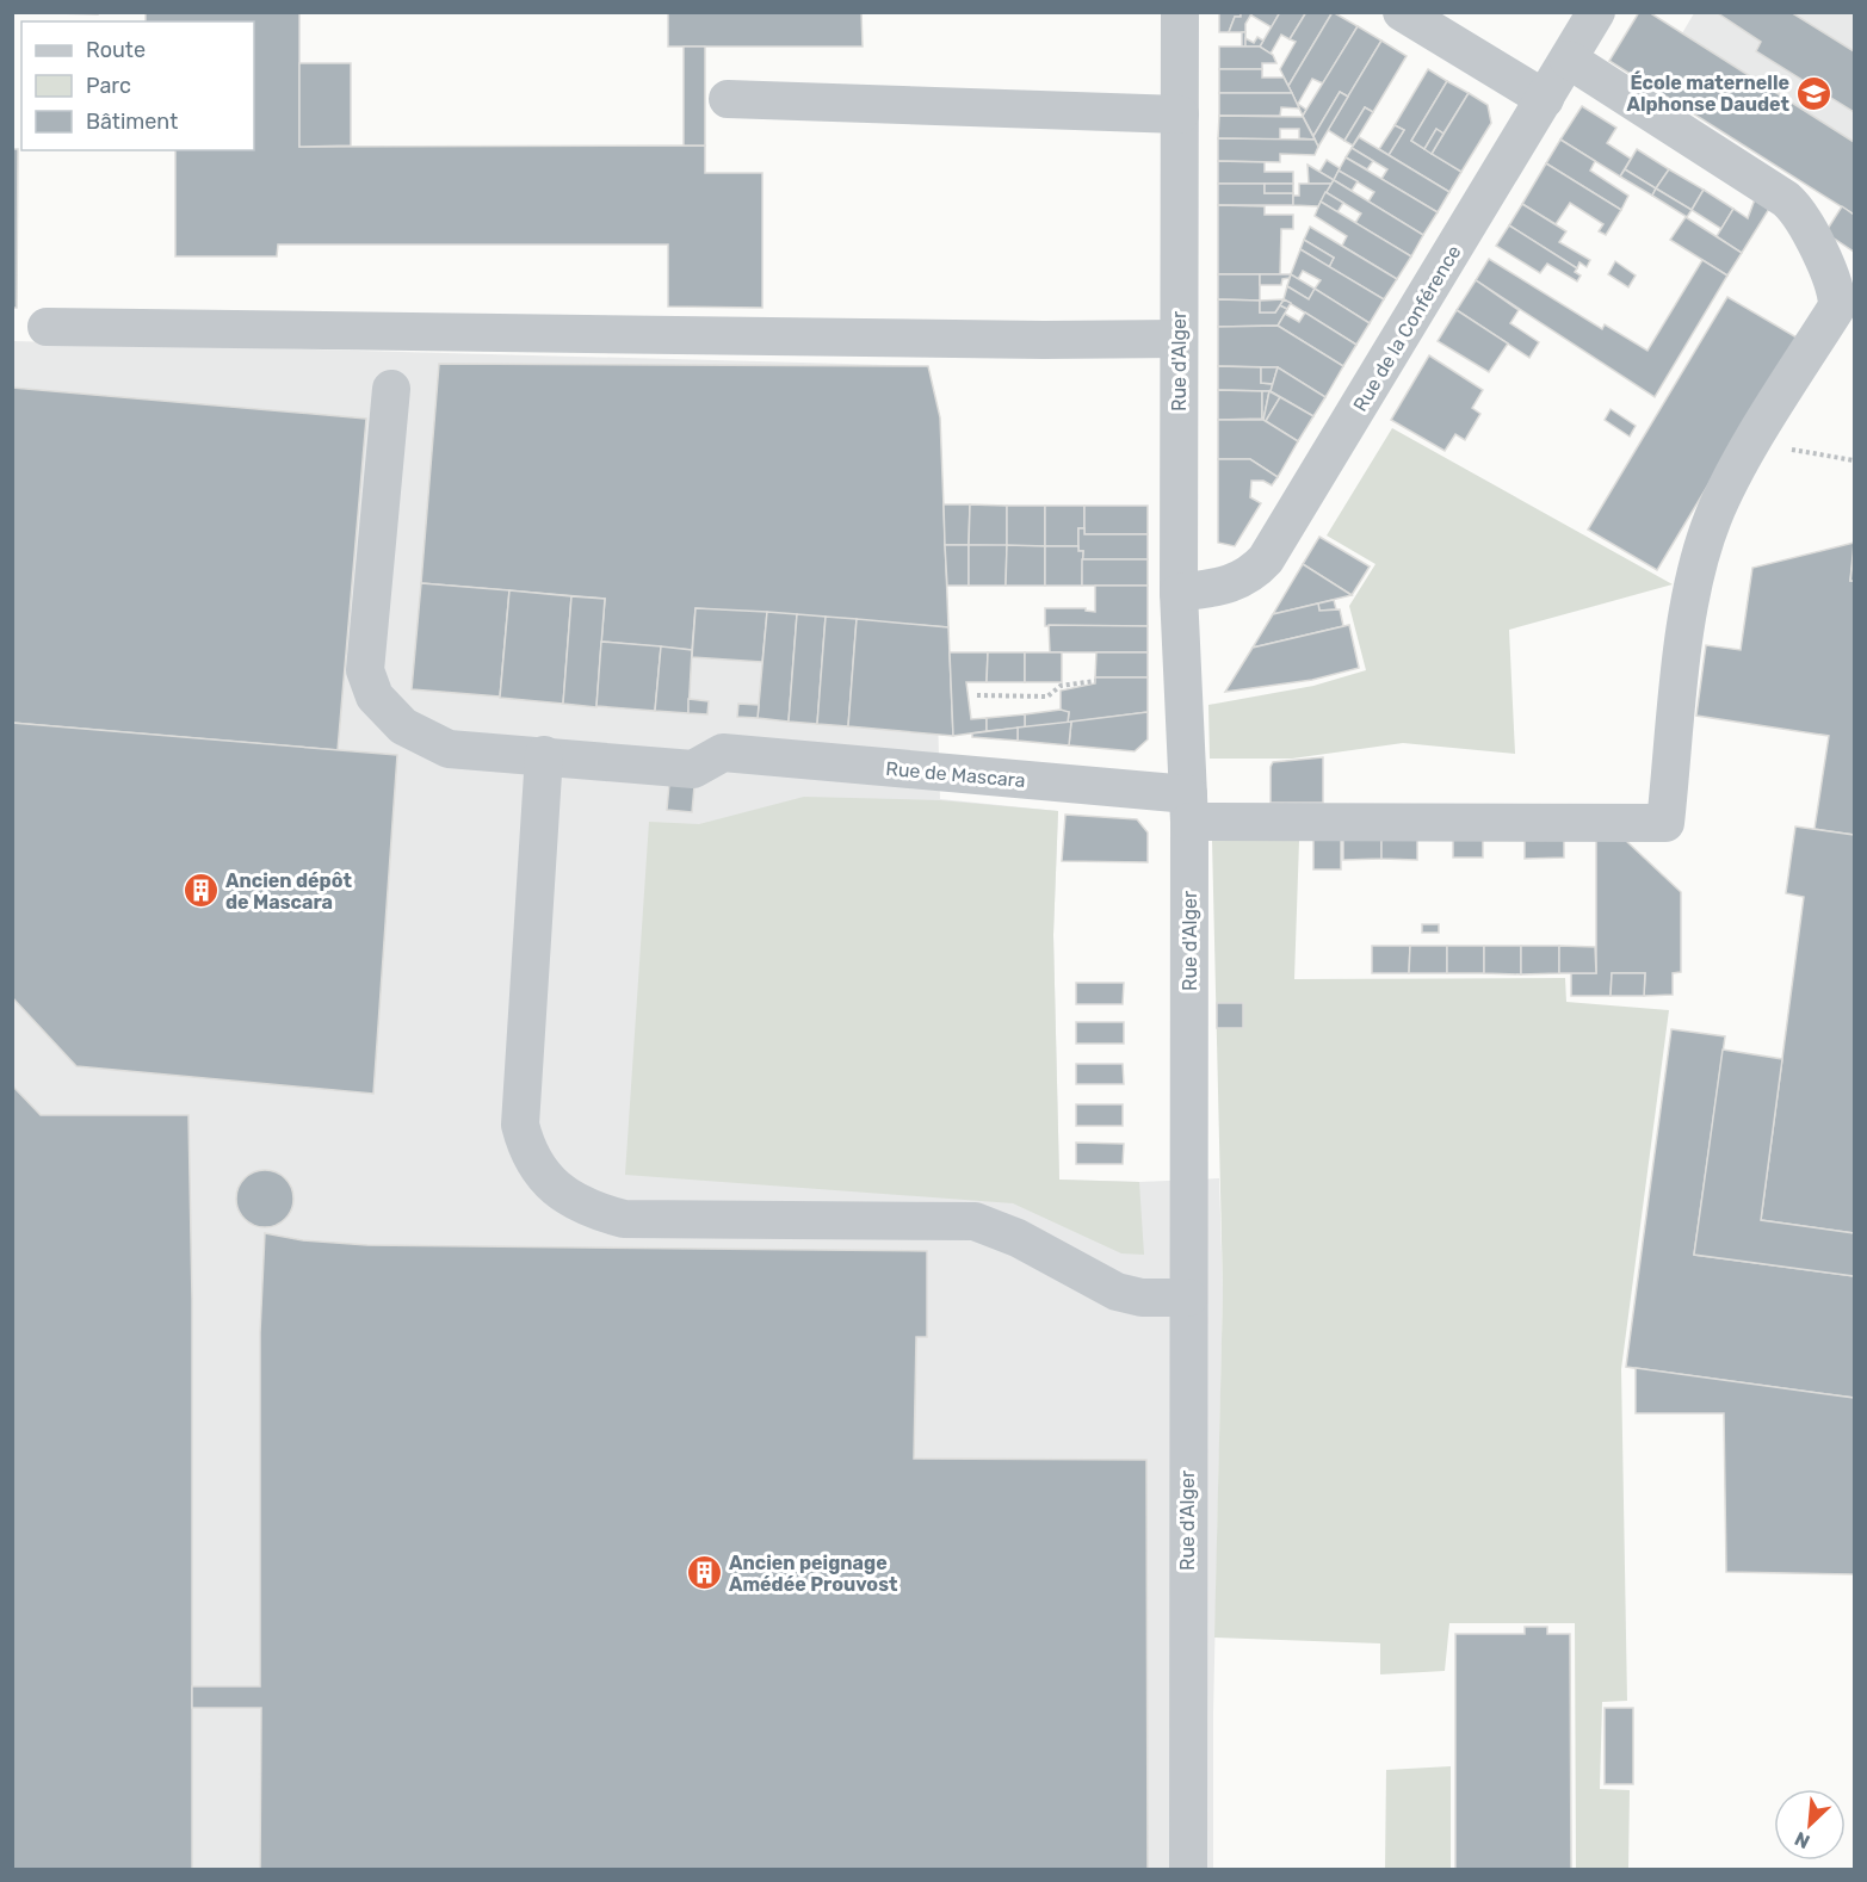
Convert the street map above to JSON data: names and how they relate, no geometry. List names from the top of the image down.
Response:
{
  "streets": {
    "street": ["Rue de la Conférence", "Rue d'Alger", "Rue de Mascara"]
  },
  "crossings": [
    ["Rue de la Conférence", "Rue d'Alger"],
    ["Rue d'Alger", "Rue de Mascara"]
  ],
  "places": {
    "school or university": ["École maternelle Alphonse Daudet"],
    "building": ["Ancien dépôt de Mascara", "Ancien peignage Amédée Prouvost"]
  },
  "legend": ["Route", "Parc", "Bâtiment"],
  "north": "bottom left"
}
